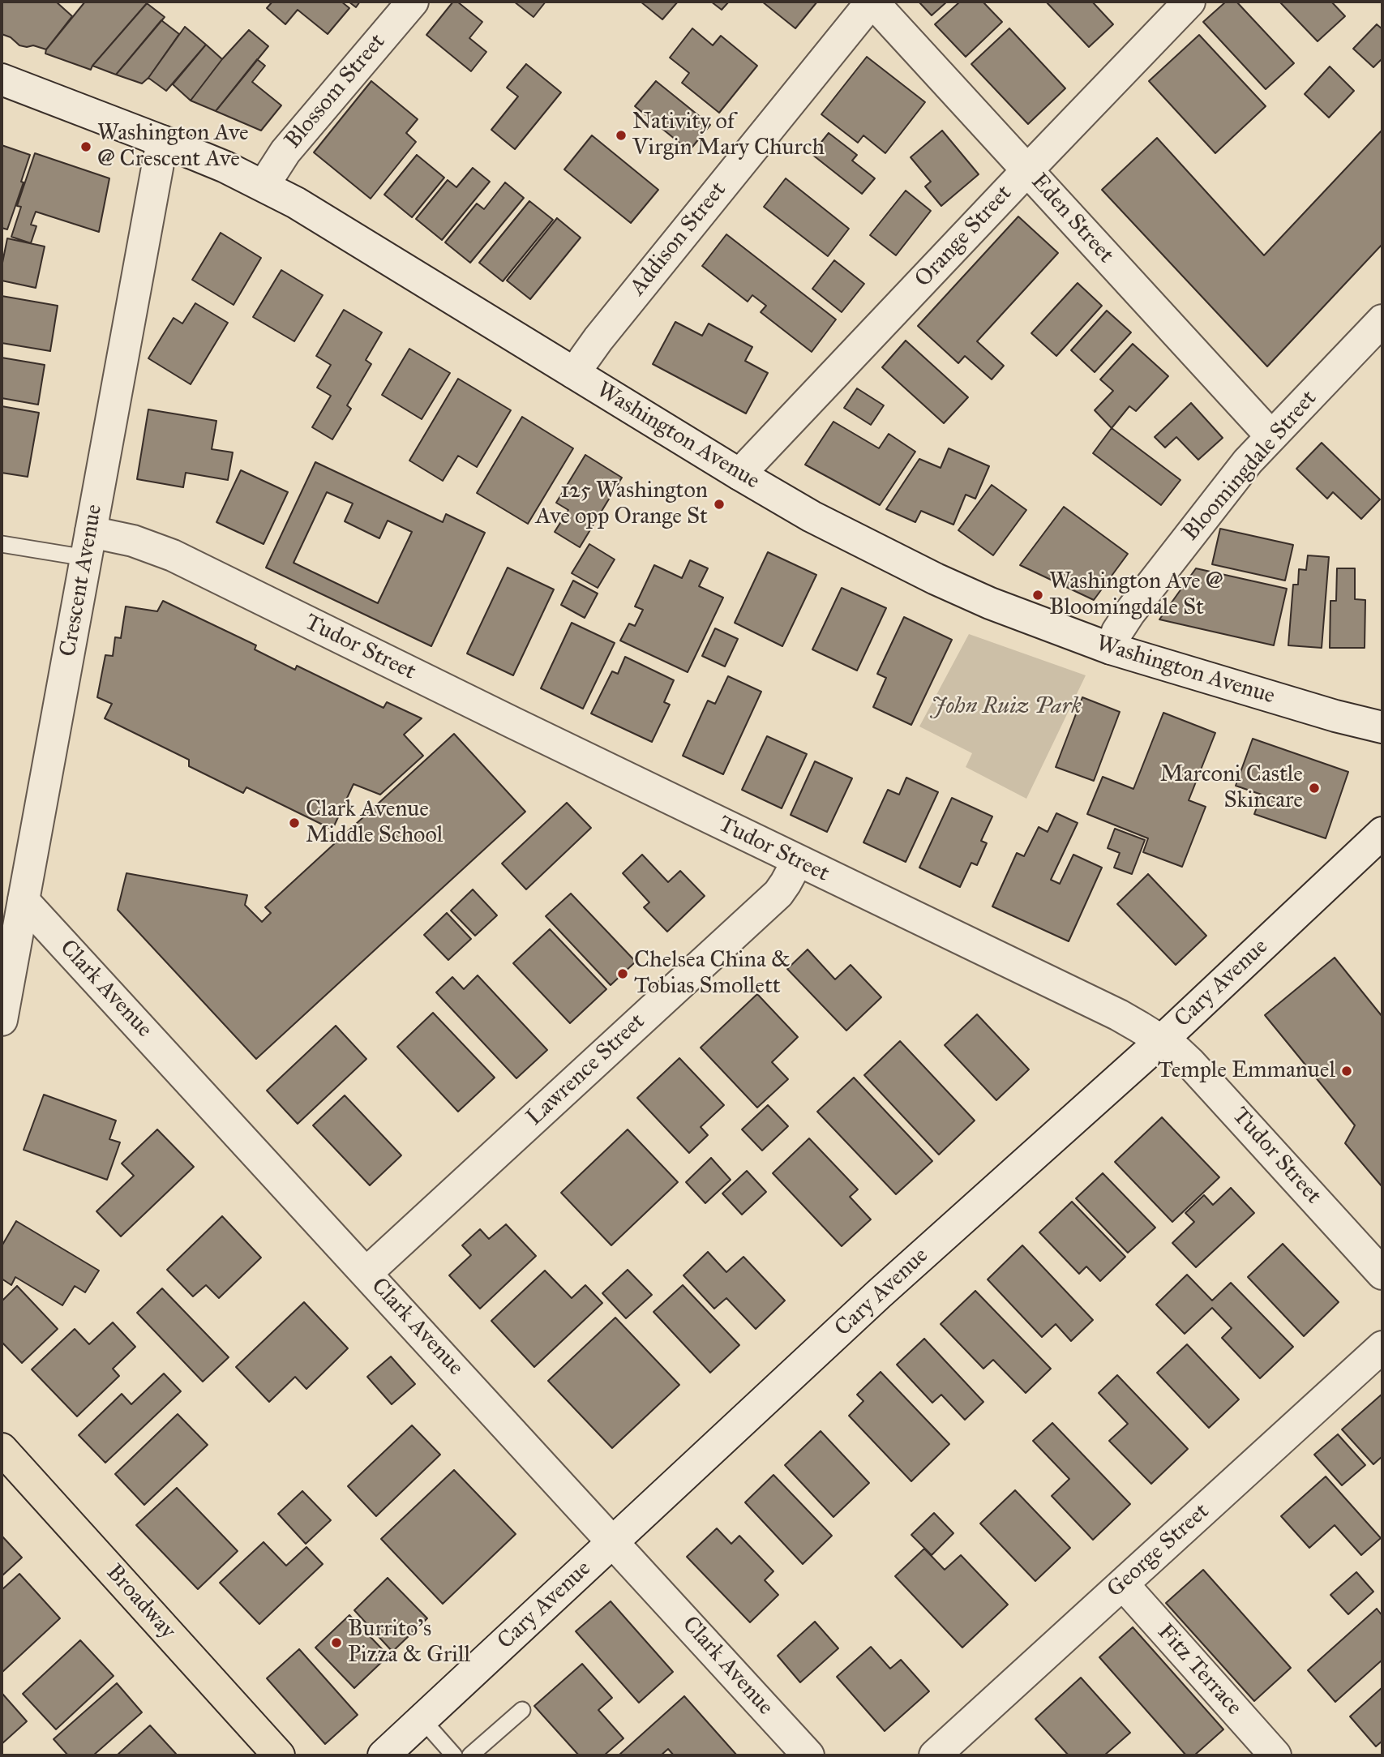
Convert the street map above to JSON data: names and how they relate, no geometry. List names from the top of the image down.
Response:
{
  "streets": {
    "main road": ["Broadway"],
    "street": [
      "Blossom Street",
      "Eden Street",
      "Orange Street",
      "Addison Street",
      "Washington Avenue",
      "Bloomingdale Street",
      "Crescent Avenue",
      "Tudor Street",
      "Cary Avenue",
      "Clark Avenue",
      "Lawrence Street",
      "George Street",
      "Fitz Terrace"
    ]
  },
  "crossings": [
    ["Blossom Street", "Washington Avenue"],
    ["Eden Street", "Orange Street"],
    ["Eden Street", "Addison Street"],
    ["Eden Street", "Bloomingdale Street"],
    ["Orange Street", "Washington Avenue"],
    ["Addison Street", "Washington Avenue"],
    ["Washington Avenue", "Bloomingdale Street"],
    ["Washington Avenue", "Crescent Avenue"],
    ["Crescent Avenue", "Tudor Street"],
    ["Crescent Avenue", "Clark Avenue"],
    ["Tudor Street", "Cary Avenue"],
    ["Tudor Street", "Lawrence Street"],
    ["Cary Avenue", "Clark Avenue"],
    ["Clark Avenue", "Lawrence Street"],
    ["George Street", "Fitz Terrace"]
  ],
  "parks": ["John Ruiz Park"],
  "places": [
    "Nativity of Virgin Mary Church",
    "Washington Ave @ Crescent Ave",
    "125 Washington Ave opp Orange St",
    "Washington Ave @ Bloomingdale St",
    "Marconi Castle Skincare",
    "Clark Avenue Middle School",
    "Chelsea China & Tobias Smollett",
    "Temple Emmanuel",
    "Burrito's Pizza & Grill"
  ]
}
